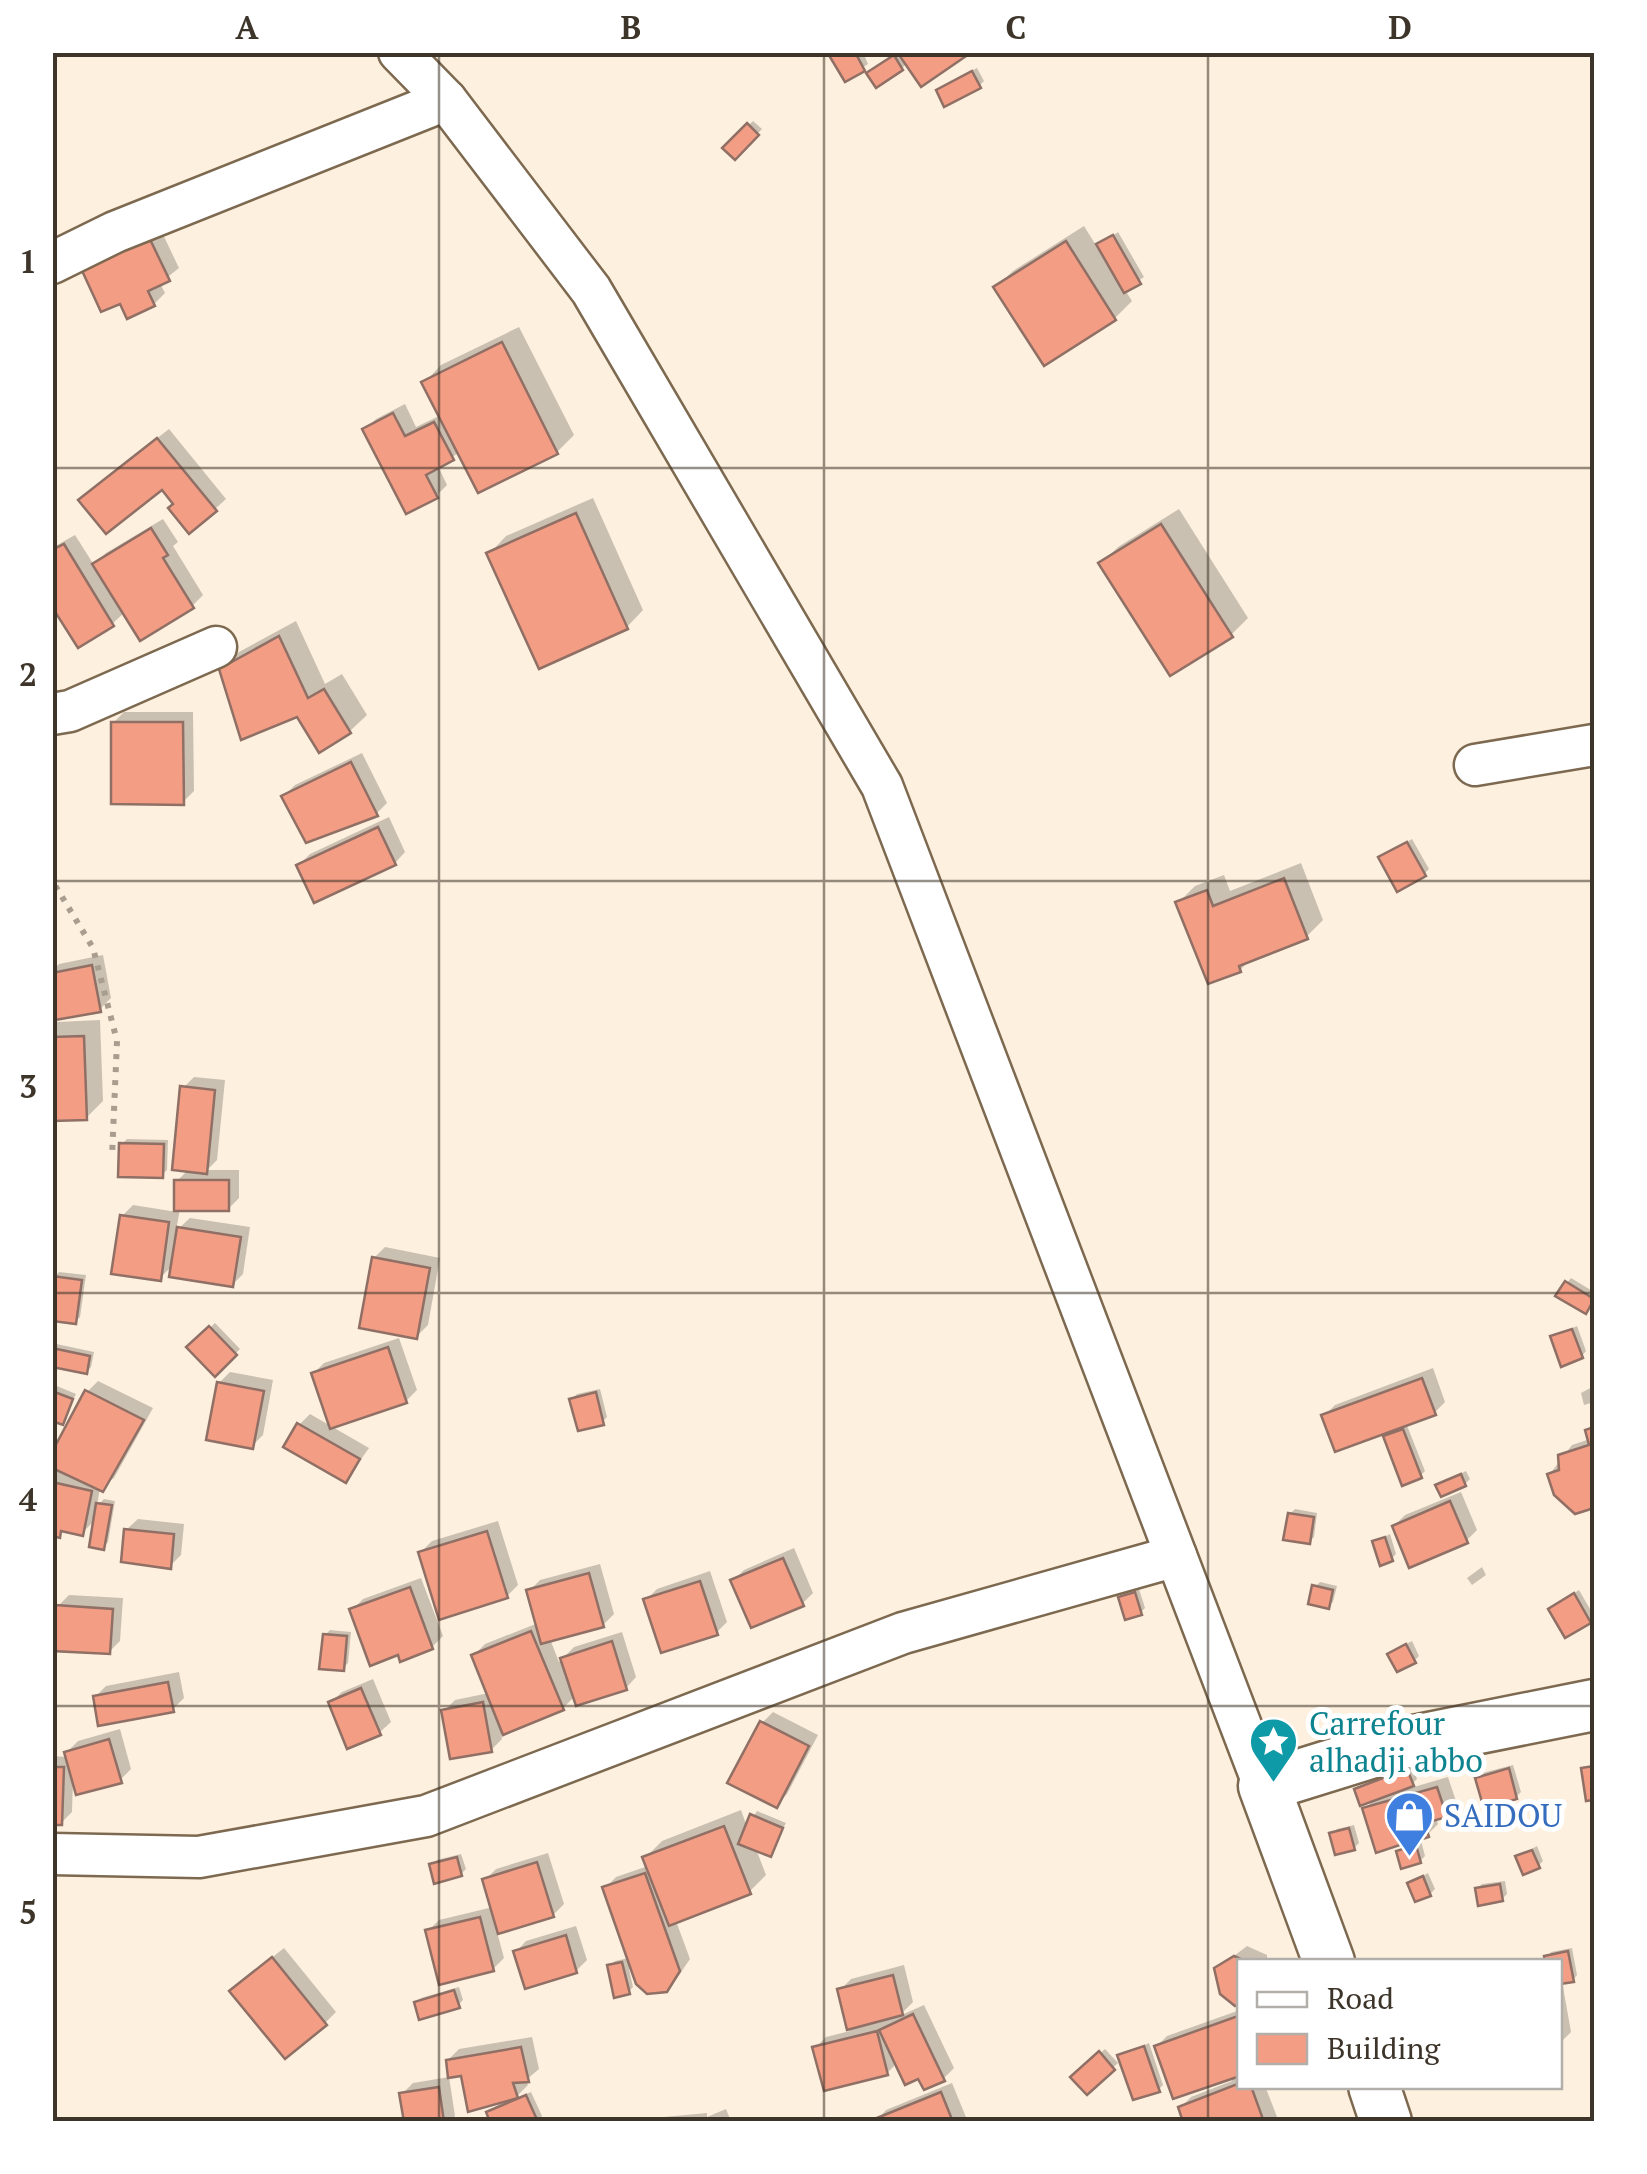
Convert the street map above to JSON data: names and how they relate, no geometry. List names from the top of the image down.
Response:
{
  "places": {
    "place": ["Carrefour alhadji abbo"],
    "shop": ["SAIDOU"]
  },
  "legend": ["Road", "Building"],
  "grid": {
    "columns": [
      "A",
      "B",
      "C",
      "D"
    ],
    "rows": [
      "1",
      "2",
      "3",
      "4",
      "5"
    ]
  }
}
